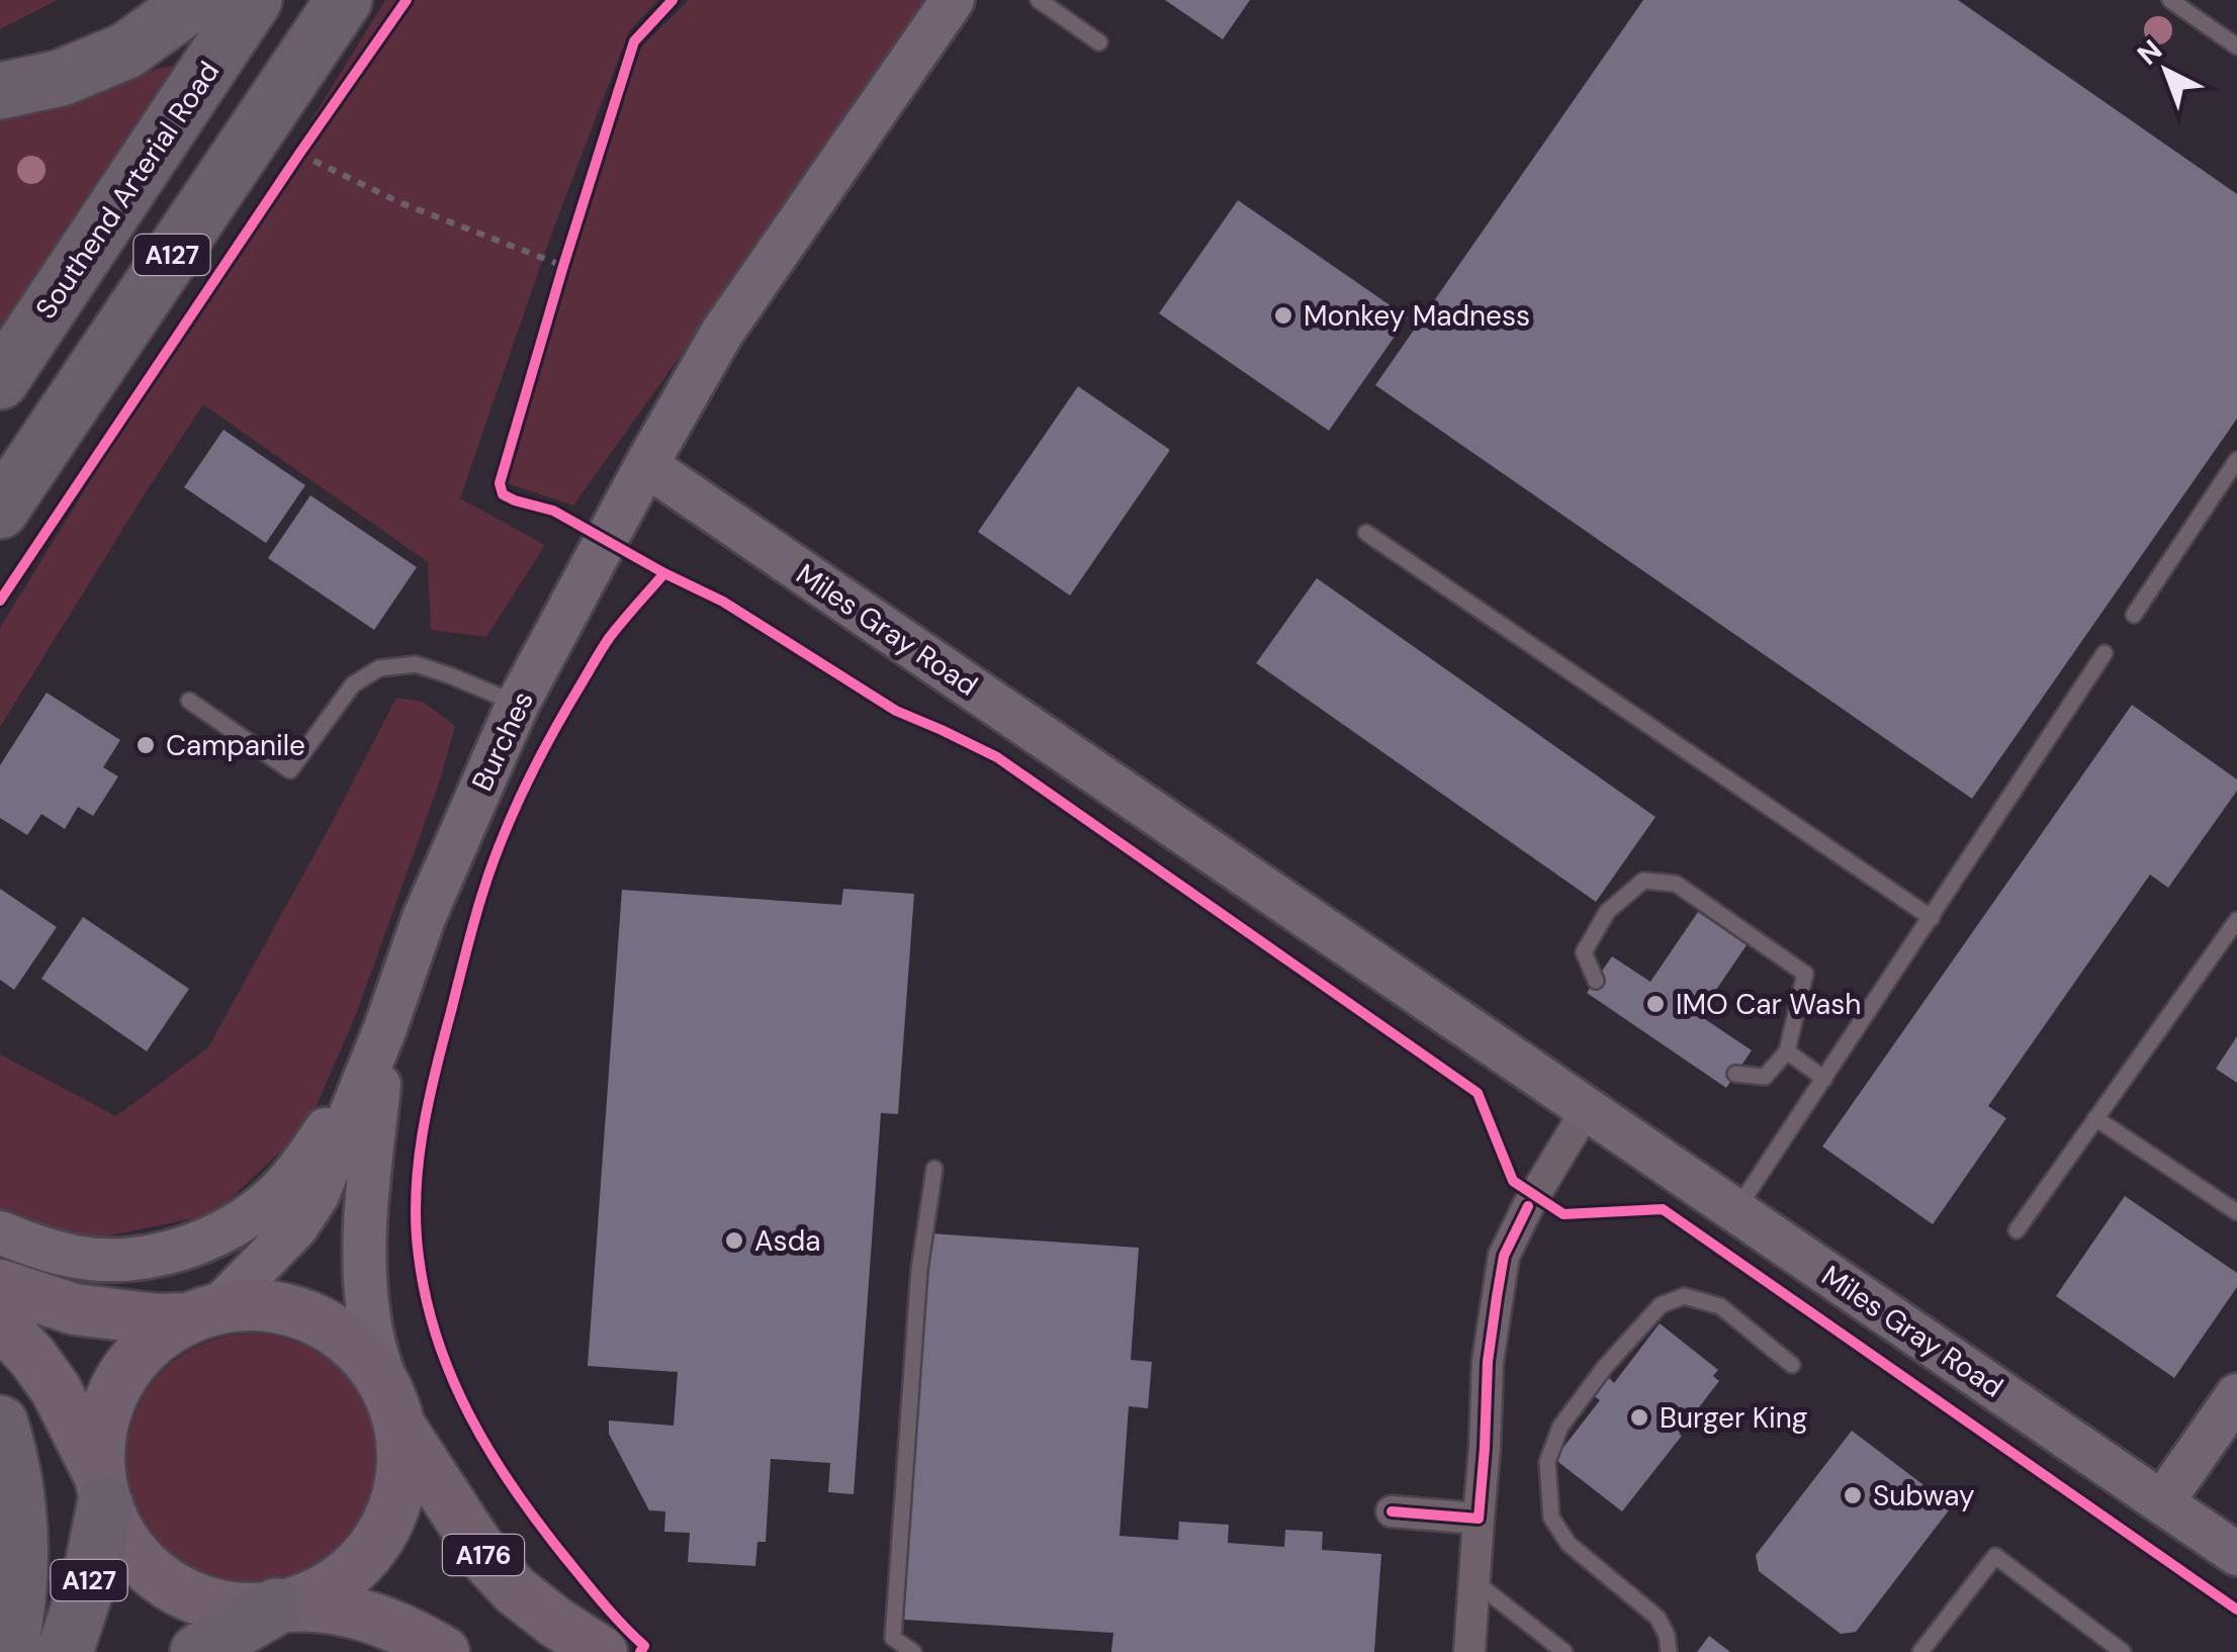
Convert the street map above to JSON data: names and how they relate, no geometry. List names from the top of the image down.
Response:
{
  "streets": {
    "highway": ["Southend Arterial Road", "A127"],
    "main road": ["A176"],
    "street": ["Miles Gray Road", "Burches"]
  },
  "crossings": [
    ["A127", "Burches"],
    ["A127", "A176"],
    ["Miles Gray Road", "Burches"],
    ["Burches", "A176"]
  ],
  "places": [
    "Monkey Madness",
    "Campanile",
    "IMO Car Wash",
    "Asda",
    "Burger King",
    "Subway"
  ],
  "north": "top left"
}
